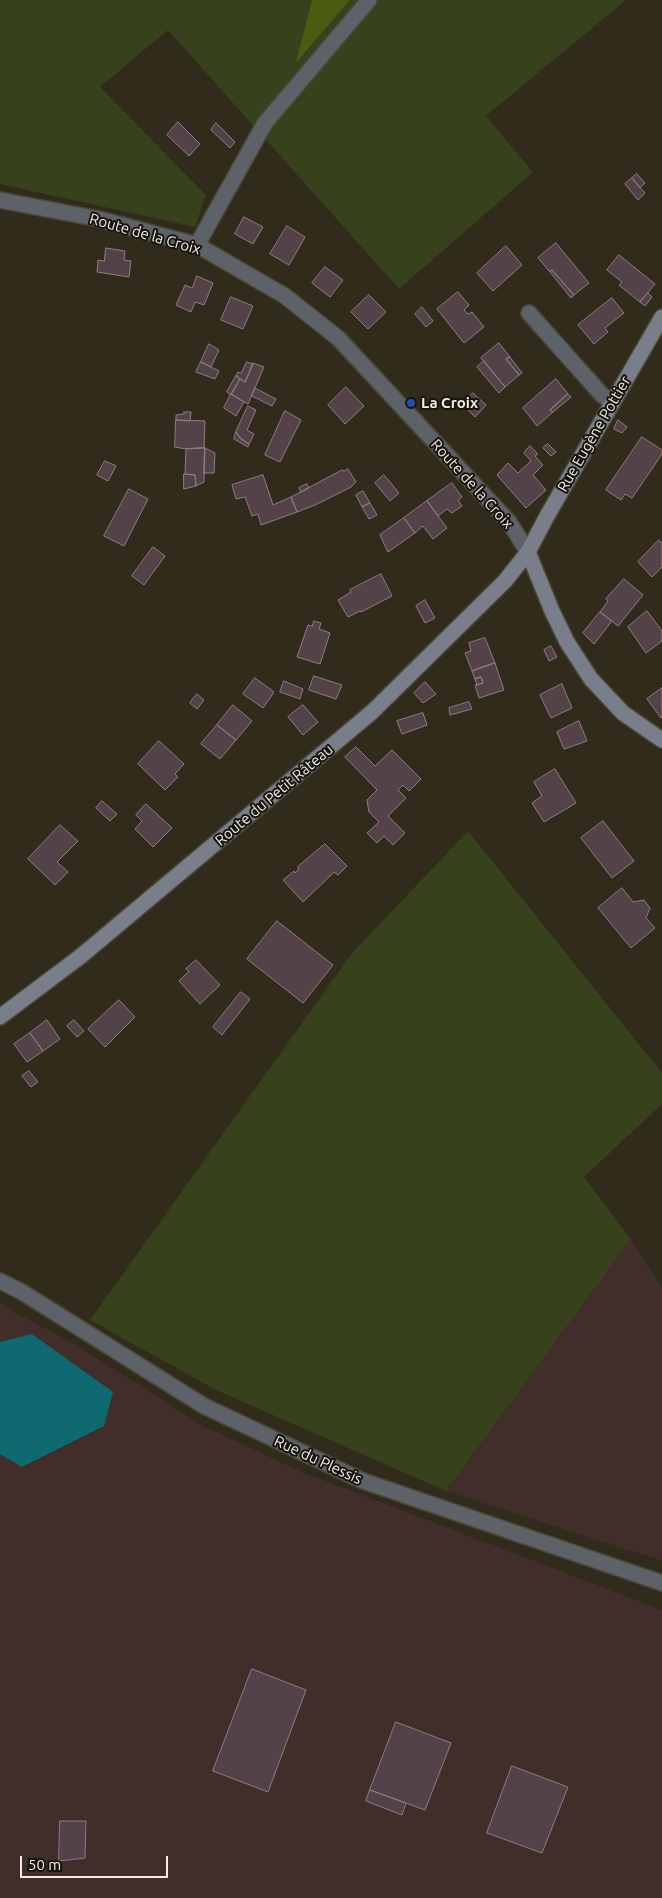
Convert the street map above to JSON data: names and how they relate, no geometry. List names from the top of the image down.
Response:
{
  "streets": {
    "street": [
      "Route de la Croix",
      "Rue Eugène Pottier",
      "Route du Petit Râteau",
      "Rue du Plessis"
    ]
  },
  "crossings": [
    ["Route de la Croix", "Rue Eugène Pottier"],
    ["Route de la Croix", "Route du Petit Râteau"],
    ["Rue Eugène Pottier", "Route du Petit Râteau"]
  ],
  "places": ["La Croix"],
  "scale_bar": "50 m"
}
